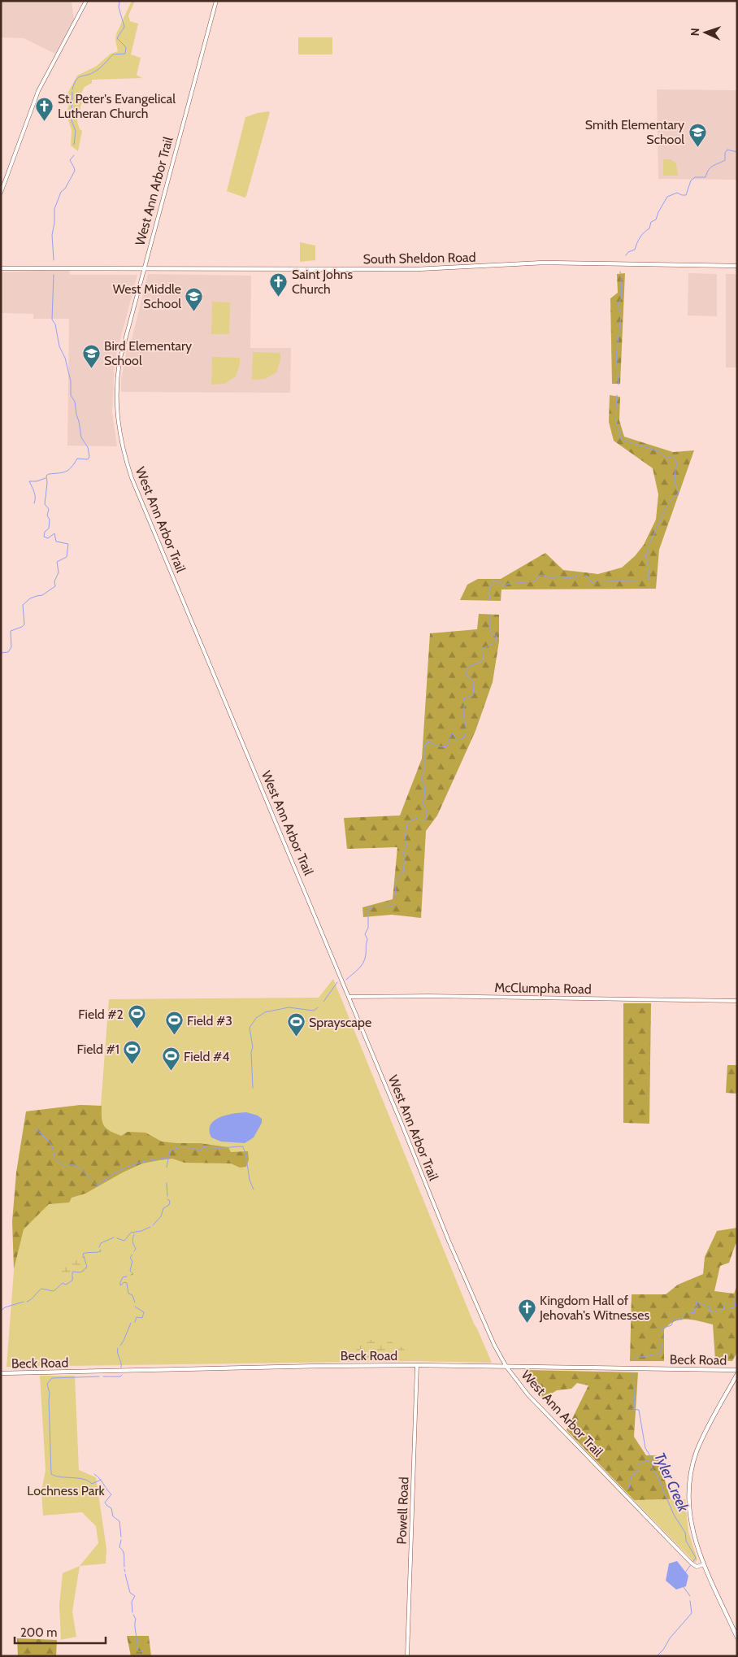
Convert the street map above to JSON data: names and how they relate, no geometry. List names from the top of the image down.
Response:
{
  "streets": {
    "main road": ["South Sheldon Road", "Beck Road"],
    "street": ["West Ann Arbor Trail", "McClumpha Road", "Powell Road"]
  },
  "crossings": [
    ["West Ann Arbor Trail", "South Sheldon Road"],
    ["West Ann Arbor Trail", "McClumpha Road"],
    ["West Ann Arbor Trail", "Beck Road"],
    ["Beck Road", "Powell Road"]
  ],
  "water": ["Tyler Creek"],
  "parks": ["Lochness Park"],
  "places": {
    "church": ["St. Peter's Evangelical Lutheran Church", "Saint Johns Church", "Kingdom Hall of Jehovah's Witnesses"],
    "school or university": ["Smith Elementary School", "West Middle School", "Bird Elementary School"],
    "sports": [
      "Field #2",
      "Field #3",
      "Sprayscape",
      "Field #1",
      "Field #4"
    ]
  },
  "scale_bar": "200 m",
  "north": "left"
}
